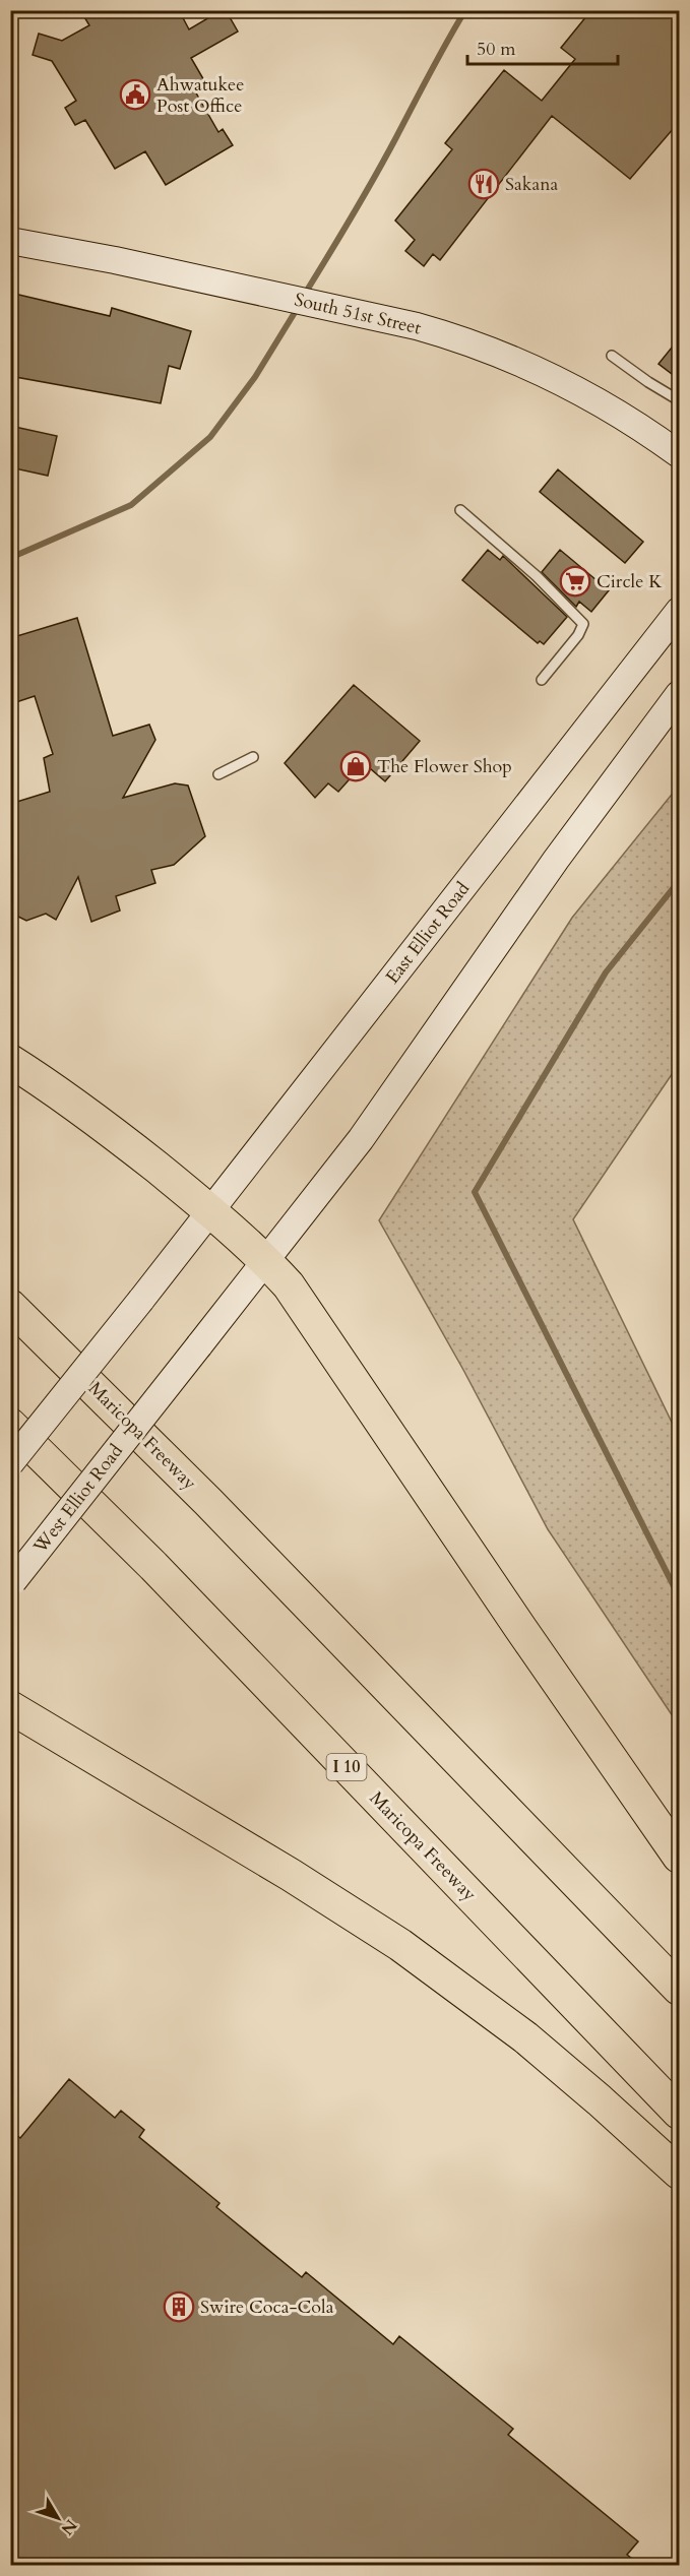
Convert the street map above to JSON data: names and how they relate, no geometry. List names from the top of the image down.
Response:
{
  "streets": {
    "highway": ["Maricopa Freeway", "I 10"],
    "main road": ["South 51st Street", "East Elliot Road", "West Elliot Road"]
  },
  "places": {
    "public building": ["Ahwatukee Post Office"],
    "restaurant": ["Sakana"],
    "supermarket": ["Circle K"],
    "shop": ["The Flower Shop"],
    "building": ["Swire Coca-Cola"]
  },
  "scale_bar": "50 m",
  "north": "bottom right"
}
